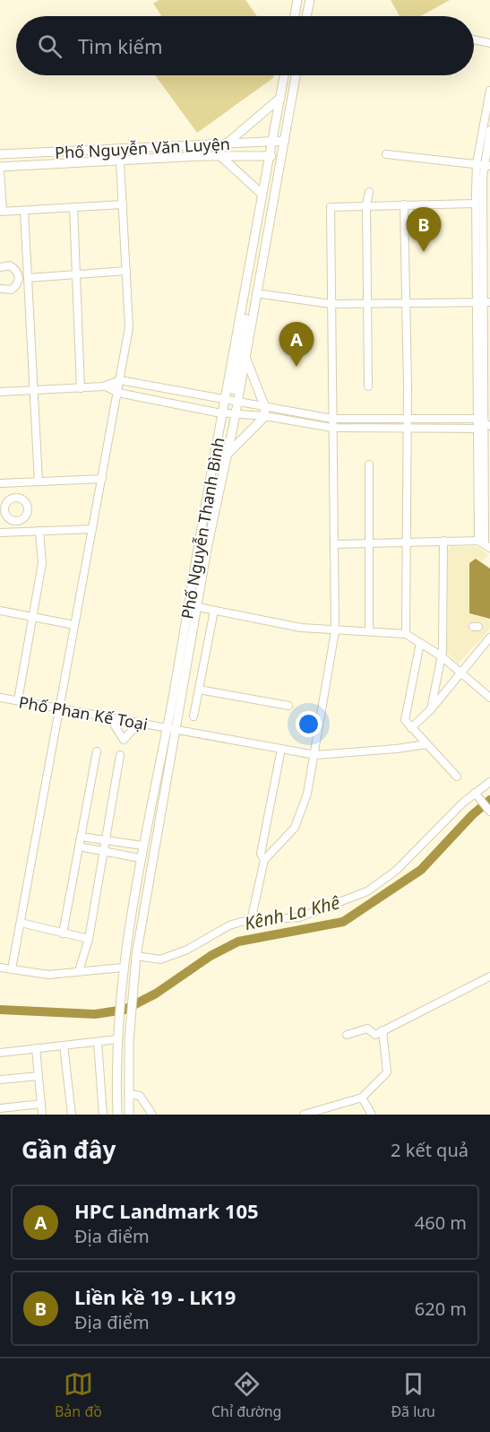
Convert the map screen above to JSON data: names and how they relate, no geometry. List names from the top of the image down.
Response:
{
  "streets": {
    "main road": ["Phố Nguyễn Văn Luyện", "Phố Nguyễn Thanh Bình"],
    "street": ["Phố Phan Kế Toại"]
  },
  "crossings": [
    ["Phố Nguyễn Văn Luyện", "Phố Nguyễn Thanh Bình"],
    ["Phố Nguyễn Thanh Bình", "Phố Phan Kế Toại"]
  ],
  "water": ["Kênh La Khê"],
  "page": {
    "search": "Tìm kiếm",
    "pins": ["B", "A"],
    "heading": ["Gần đây", "2 kết quả"],
    "list": [
      {
        "mark": "A",
        "name": "HPC Landmark 105",
        "note": "Địa điểm",
        "value": "460 m"
      },
      {
        "mark": "B",
        "name": "Liền kề 19 - LK19",
        "note": "Địa điểm",
        "value": "620 m"
      }
    ],
    "nav": ["Bản đồ", "Chỉ đường", "Đã lưu"]
  }
}
